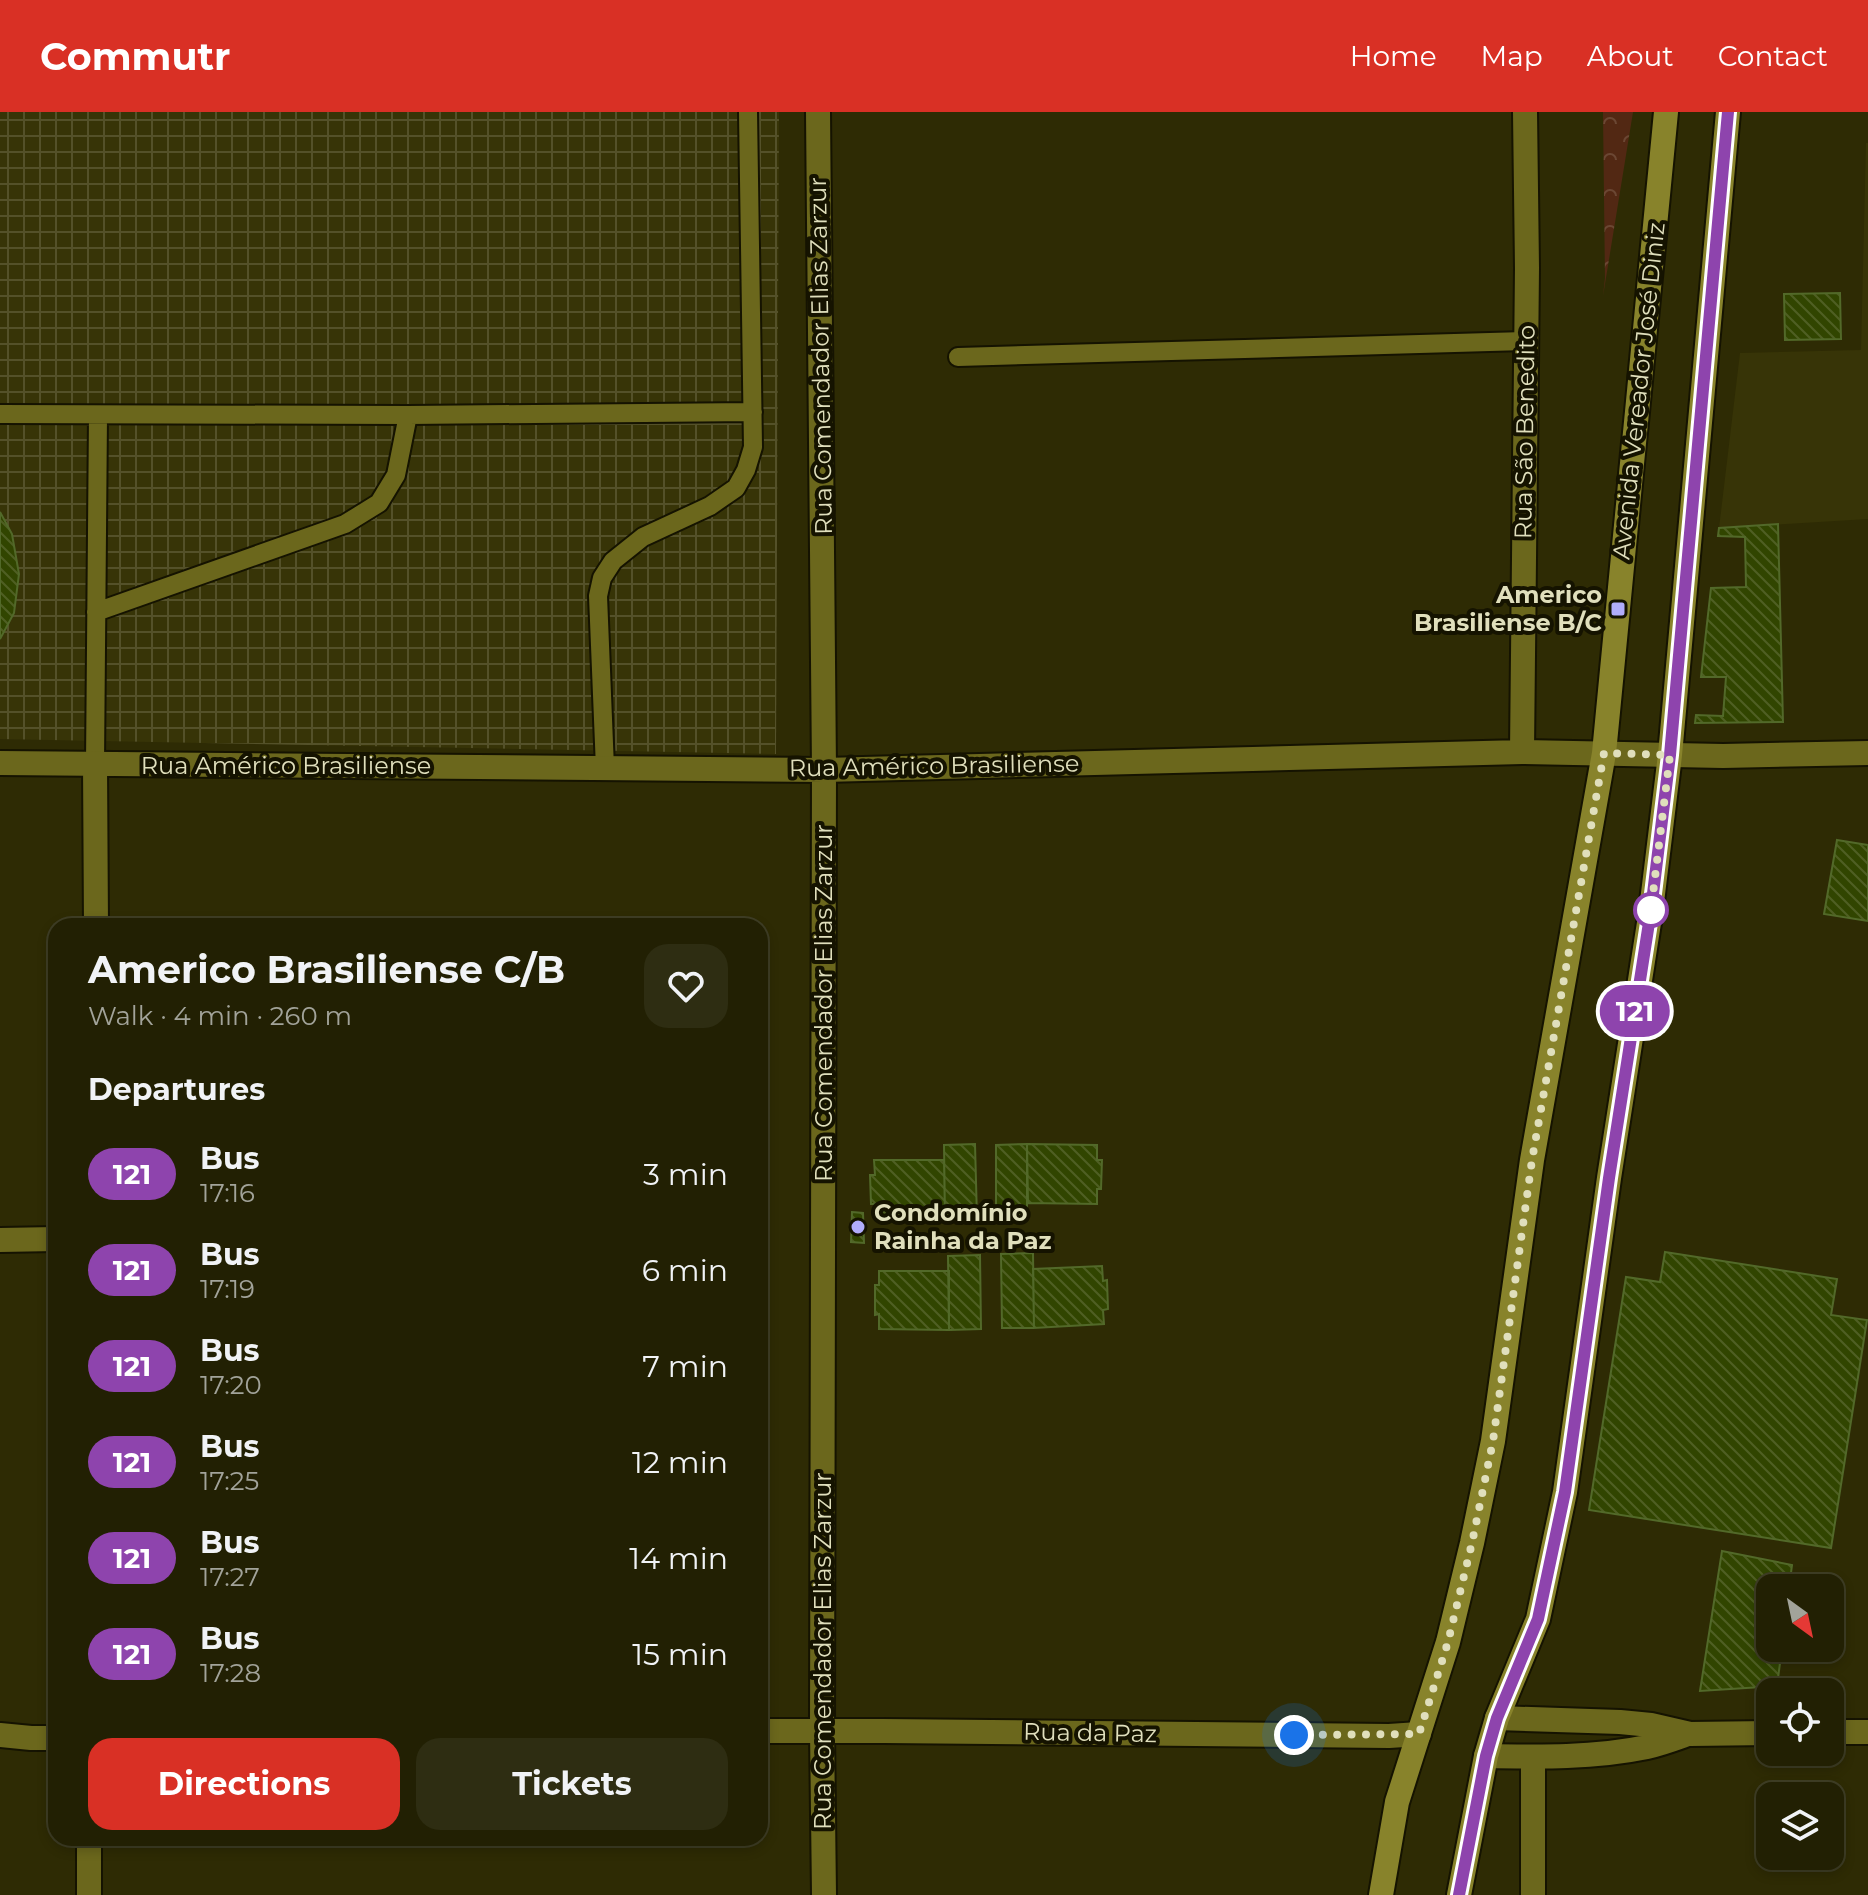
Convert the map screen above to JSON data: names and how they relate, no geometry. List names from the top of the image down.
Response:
{
  "streets": {
    "main road": ["Avenida Vereador José Diniz"],
    "street": [
      "Rua Comendador Elias Zarzur",
      "Rua São Benedito",
      "Rua Américo Brasiliense",
      "Rua da Paz"
    ]
  },
  "crossings": [
    ["Rua Comendador Elias Zarzur", "Rua Américo Brasiliense"],
    ["Rua Comendador Elias Zarzur", "Rua da Paz"],
    ["Avenida Vereador José Diniz", "Rua Américo Brasiliense"],
    ["Avenida Vereador José Diniz", "Rua da Paz"],
    ["Rua São Benedito", "Rua Américo Brasiliense"]
  ],
  "places": {
    "transit": ["Americo Brasiliense B/C"],
    "other": ["Condomínio Rainha da Paz"]
  },
  "lines": ["bus line 121"],
  "north": "bottom right",
  "page": {
    "header": "Commutr",
    "nav": [
      "Home",
      "Map",
      "About",
      "Contact"
    ],
    "on_map": "121",
    "heading": [
      ["Americo Brasiliense C/B", "Walk · 4 min · 260 m"],
      "Departures"
    ],
    "list": [
      {
        "mark": "121",
        "name": "Bus",
        "note": "17:16",
        "value": "3 min"
      },
      {
        "mark": "121",
        "name": "Bus",
        "note": "17:19",
        "value": "6 min"
      },
      {
        "mark": "121",
        "name": "Bus",
        "note": "17:20",
        "value": "7 min"
      },
      {
        "mark": "121",
        "name": "Bus",
        "note": "17:25",
        "value": "12 min"
      },
      {
        "mark": "121",
        "name": "Bus",
        "note": "17:27",
        "value": "14 min"
      },
      {
        "mark": "121",
        "name": "Bus",
        "note": "17:28",
        "value": "15 min"
      }
    ],
    "buttons": ["Directions", "Tickets"]
  }
}
